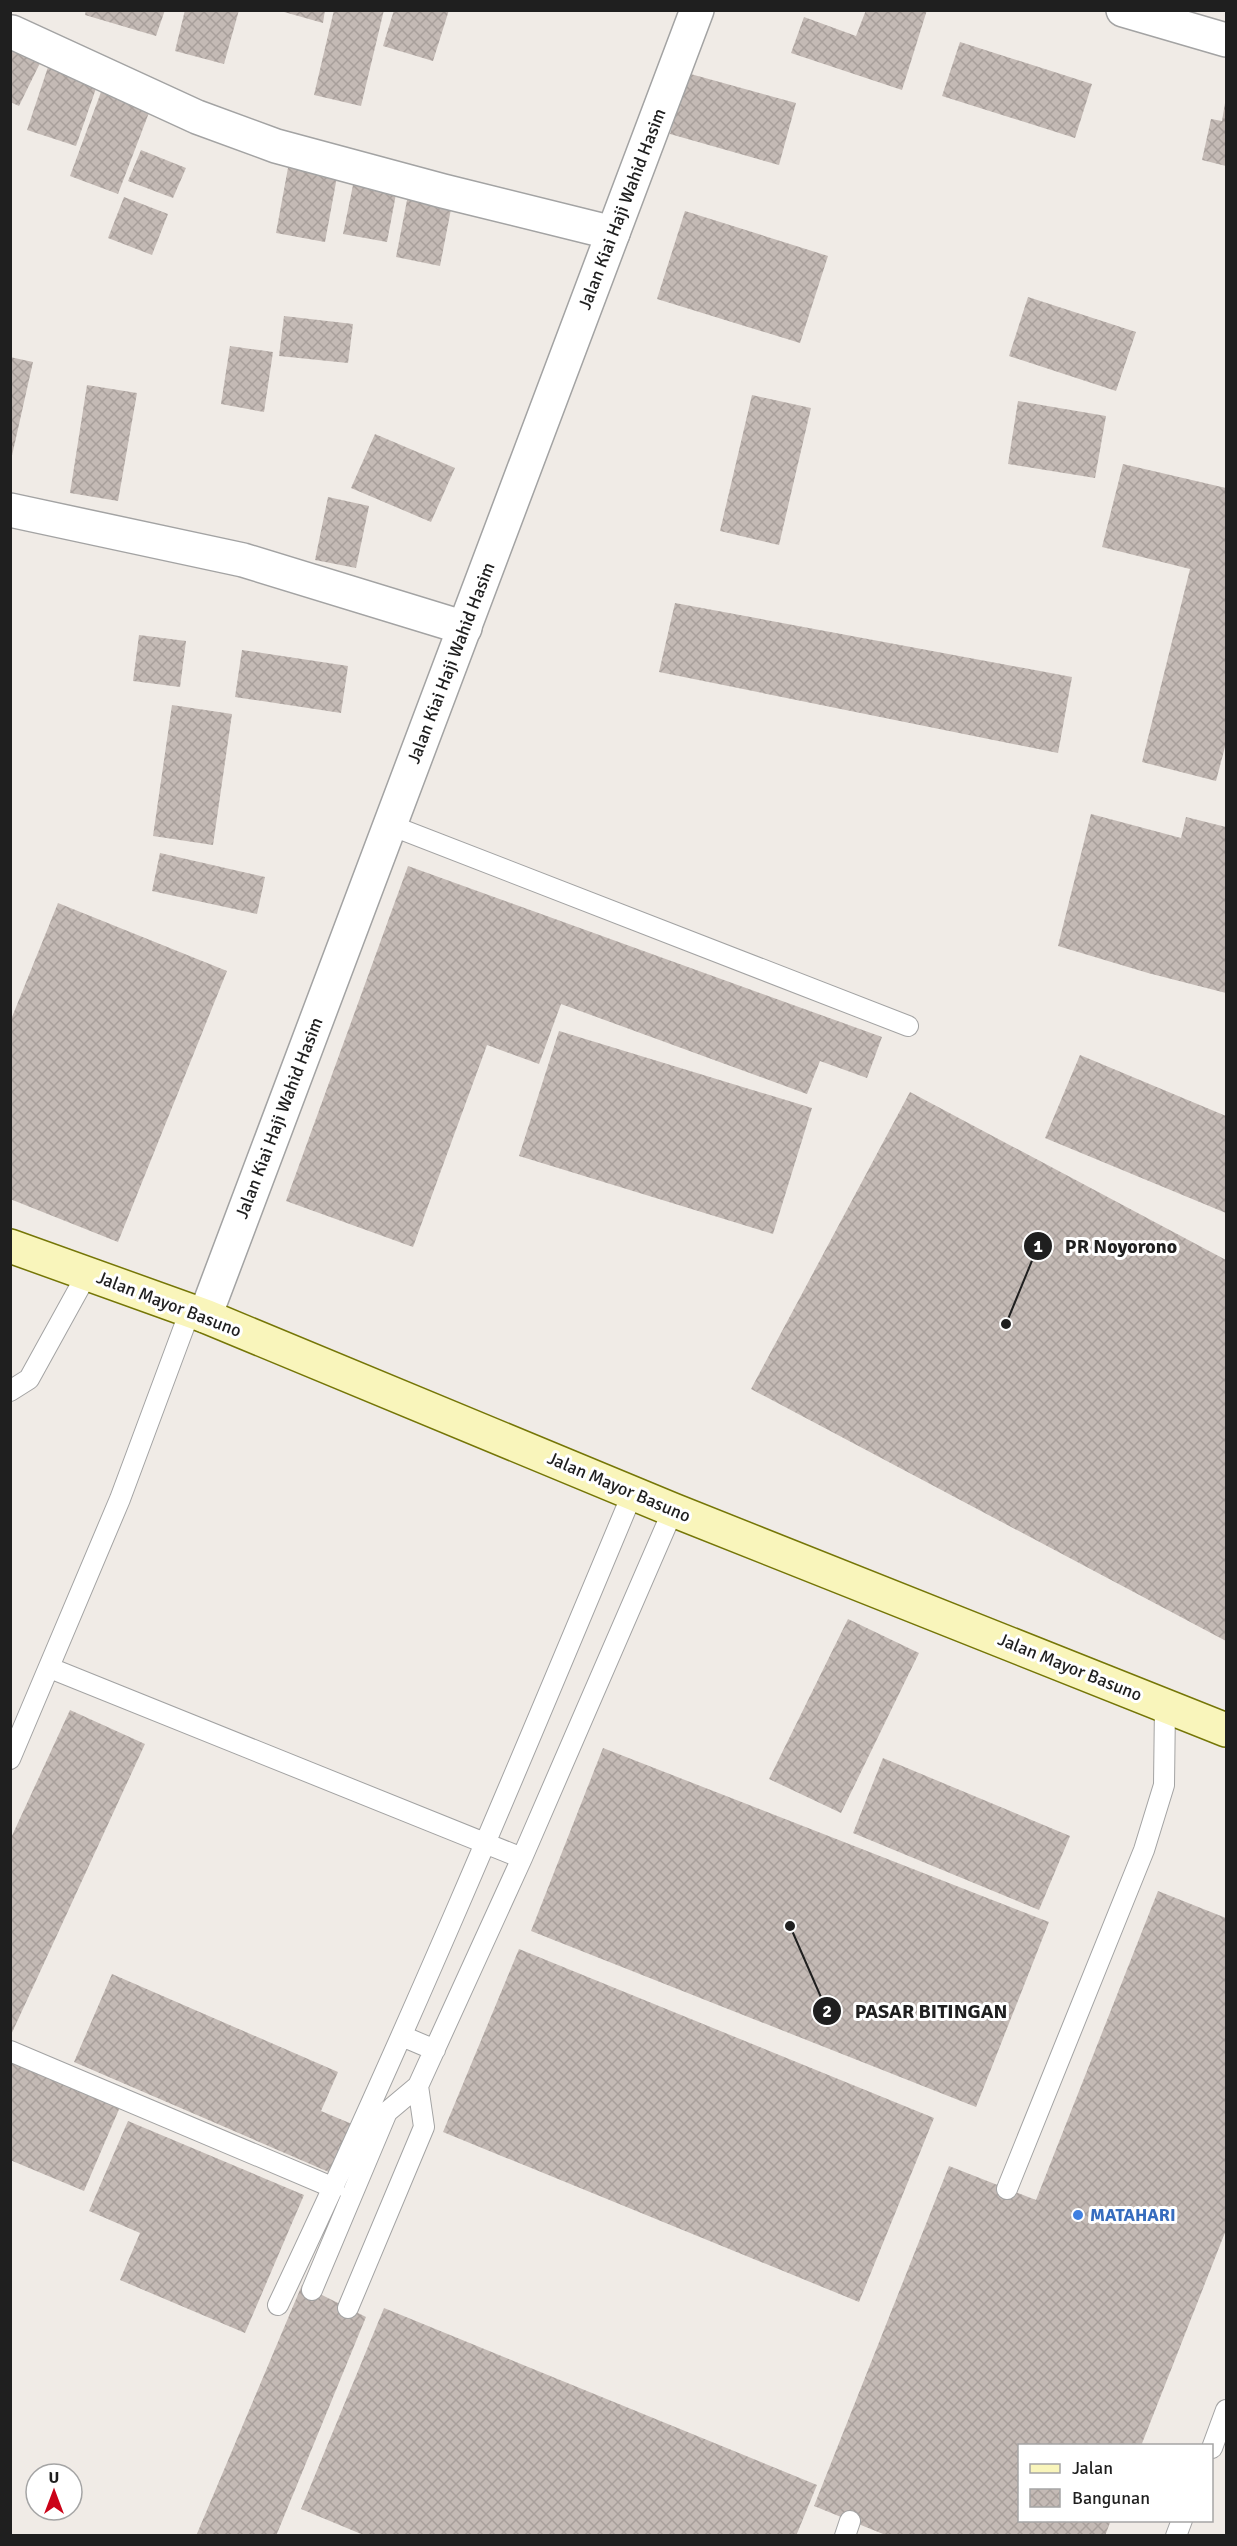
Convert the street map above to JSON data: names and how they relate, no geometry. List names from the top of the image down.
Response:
{
  "streets": {
    "main road": ["Jalan Mayor Basuno"],
    "street": ["Jalan Kiai Haji Wahid Hasim"]
  },
  "crossings": [
    ["Jalan Kiai Haji Wahid Hasim", "Jalan Mayor Basuno"]
  ],
  "places": ["PR Noyorono", "PASAR BITINGAN", "MATAHARI"],
  "legend": ["Jalan", "Bangunan"],
  "north": "top"
}
